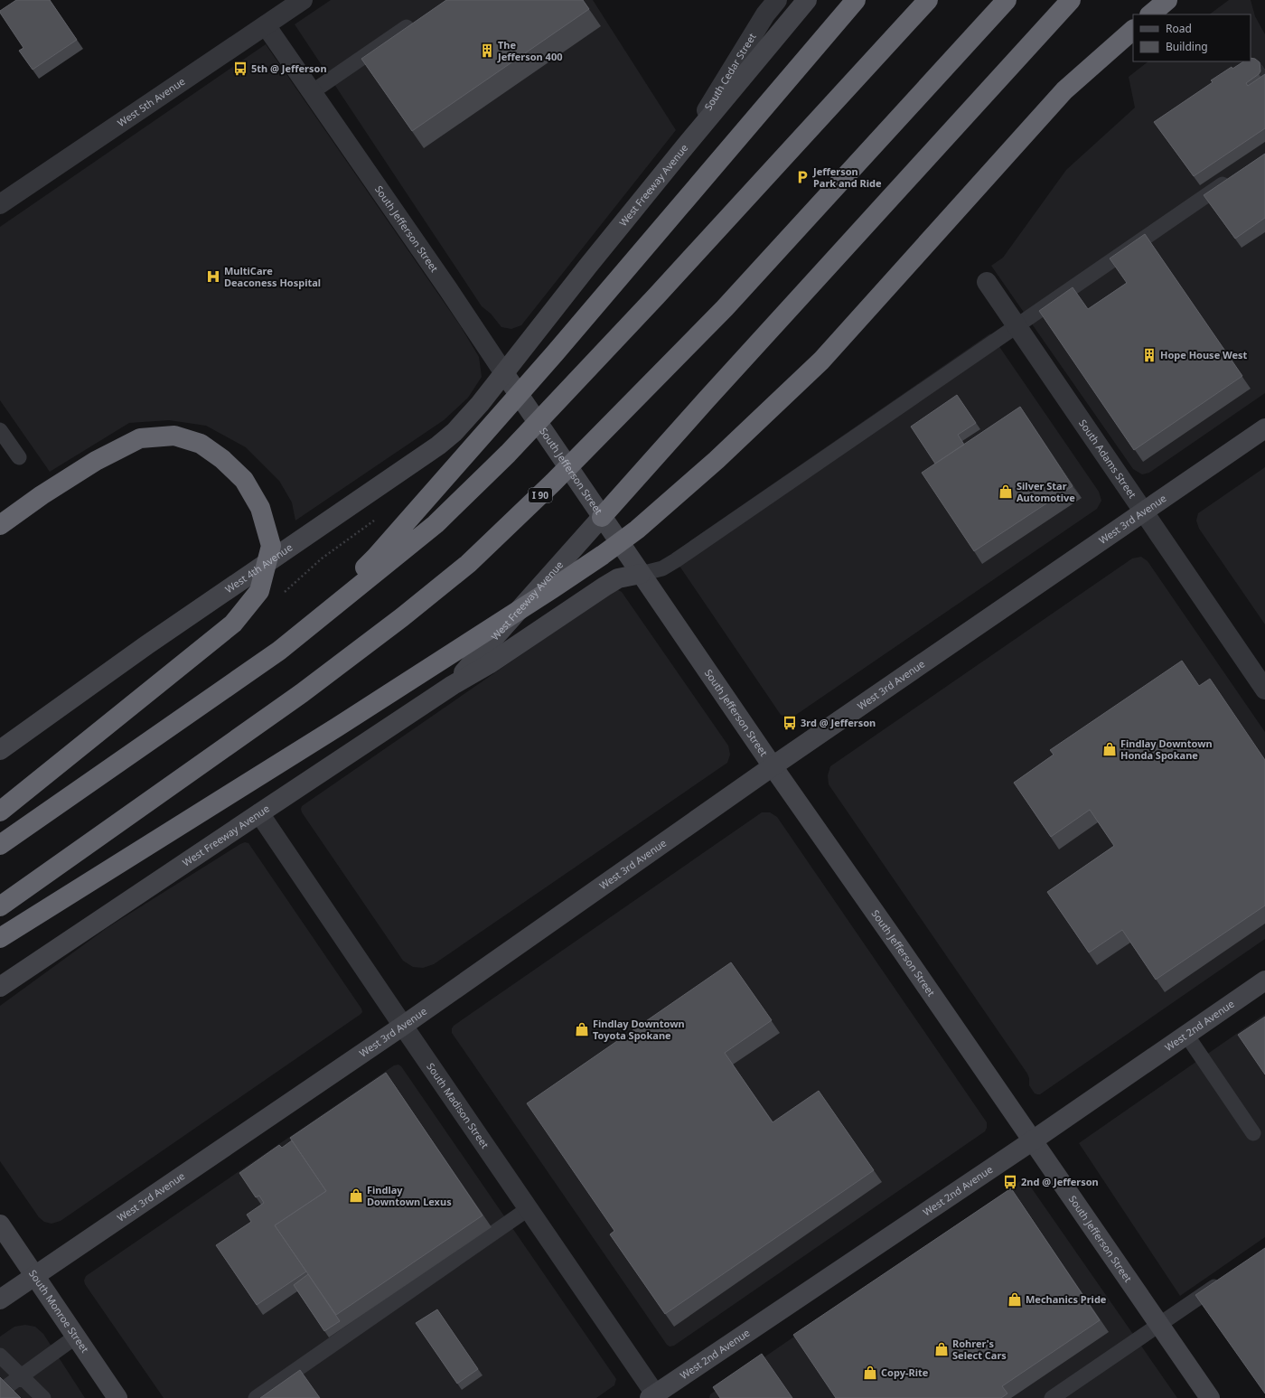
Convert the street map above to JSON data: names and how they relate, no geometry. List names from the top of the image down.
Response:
{
  "streets": {
    "highway": ["I 90"],
    "main road": [
      "West Freeway Avenue",
      "South Jefferson Street",
      "West 3rd Avenue",
      "West 4th Avenue",
      "West 2nd Avenue",
      "South Monroe Street"
    ],
    "street": [
      "South Cedar Street",
      "West 5th Avenue",
      "South Adams Street",
      "South Madison Street"
    ]
  },
  "crossings": [
    ["South Cedar Street", "West Freeway Avenue"],
    ["West 5th Avenue", "South Jefferson Street"],
    ["West Freeway Avenue", "South Jefferson Street"],
    ["West Freeway Avenue", "West 4th Avenue"],
    ["West Freeway Avenue", "South Madison Street"],
    ["South Jefferson Street", "West 3rd Avenue"],
    ["South Jefferson Street", "West 4th Avenue"],
    ["South Jefferson Street", "West 2nd Avenue"],
    ["South Adams Street", "West 3rd Avenue"],
    ["West 3rd Avenue", "South Madison Street"],
    ["West 3rd Avenue", "South Monroe Street"],
    ["West 2nd Avenue", "South Madison Street"]
  ],
  "places": {
    "building": ["The Jefferson 400", "Hope House West"],
    "bus stop": ["5th @ Jefferson", "3rd @ Jefferson", "2nd @ Jefferson"],
    "parking": ["Jefferson Park and Ride"],
    "hospital": ["MultiCare Deaconess Hospital"],
    "shop": [
      "Silver Star Automotive",
      "Findlay Downtown Honda Spokane",
      "Findlay Downtown Toyota Spokane",
      "Findlay Downtown Lexus",
      "Mechanics Pride",
      "Rohrer's Select Cars",
      "Copy-Rite"
    ]
  },
  "legend": ["Road", "Building"]
}
